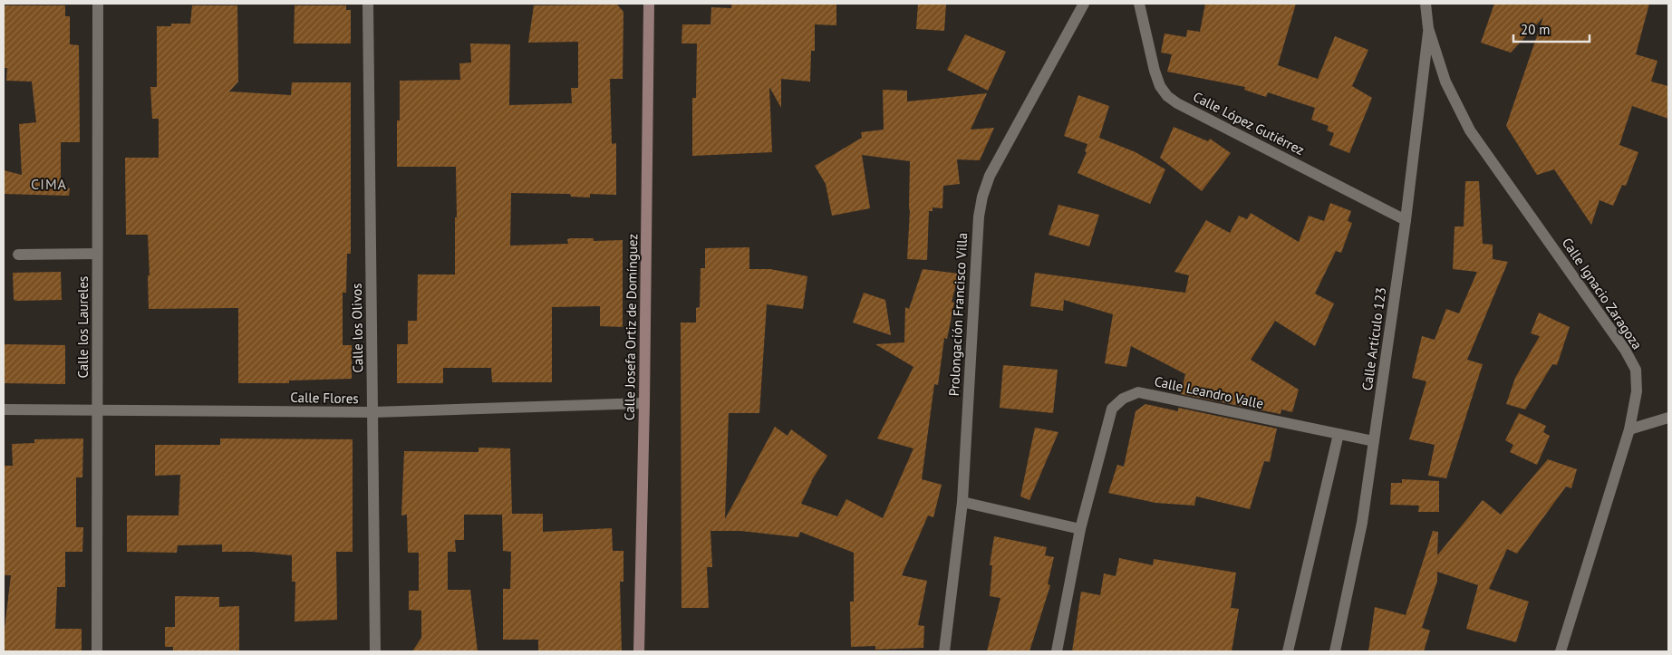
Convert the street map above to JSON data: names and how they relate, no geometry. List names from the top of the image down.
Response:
{
  "streets": {
    "main road": ["Calle Josefa Ortiz de Domínguez"],
    "street": [
      "Calle López Gutiérrez",
      "Calle Ignacio Zaragoza",
      "Prolongación Francisco Villa",
      "Calle los Laureles",
      "Calle los Olivos",
      "Calle Artículo 123",
      "Calle Leandro Valle",
      "Calle Flores"
    ]
  },
  "crossings": [
    ["Calle López Gutiérrez", "Calle Artículo 123"],
    ["Calle Ignacio Zaragoza", "Calle Artículo 123"],
    ["Calle los Laureles", "Calle Flores"],
    ["Calle Josefa Ortiz de Domínguez", "Calle Flores"],
    ["Calle los Olivos", "Calle Flores"],
    ["Calle Artículo 123", "Calle Leandro Valle"]
  ],
  "districts": ["CIMA"],
  "scale_bar": "20 m"
}
